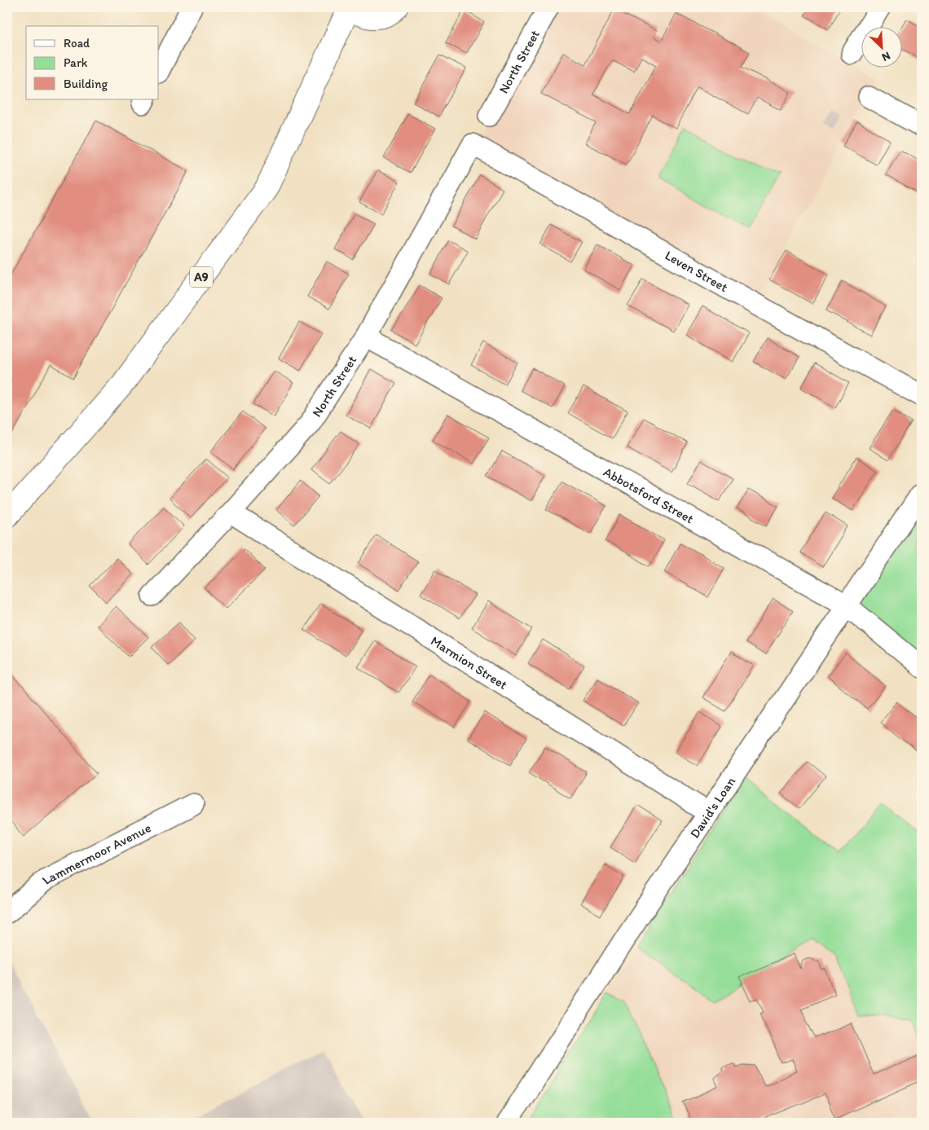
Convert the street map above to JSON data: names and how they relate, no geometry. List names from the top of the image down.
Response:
{
  "streets": {
    "main road": ["A9"],
    "street": [
      "North Street",
      "Leven Street",
      "Abbotsford Street",
      "Marmion Street",
      "David's Loan",
      "Lammermoor Avenue"
    ]
  },
  "crossings": [
    ["North Street", "Leven Street"],
    ["North Street", "Abbotsford Street"],
    ["North Street", "Marmion Street"],
    ["Abbotsford Street", "David's Loan"],
    ["Marmion Street", "David's Loan"]
  ],
  "legend": ["Road", "Park", "Building"],
  "north": "bottom right"
}
